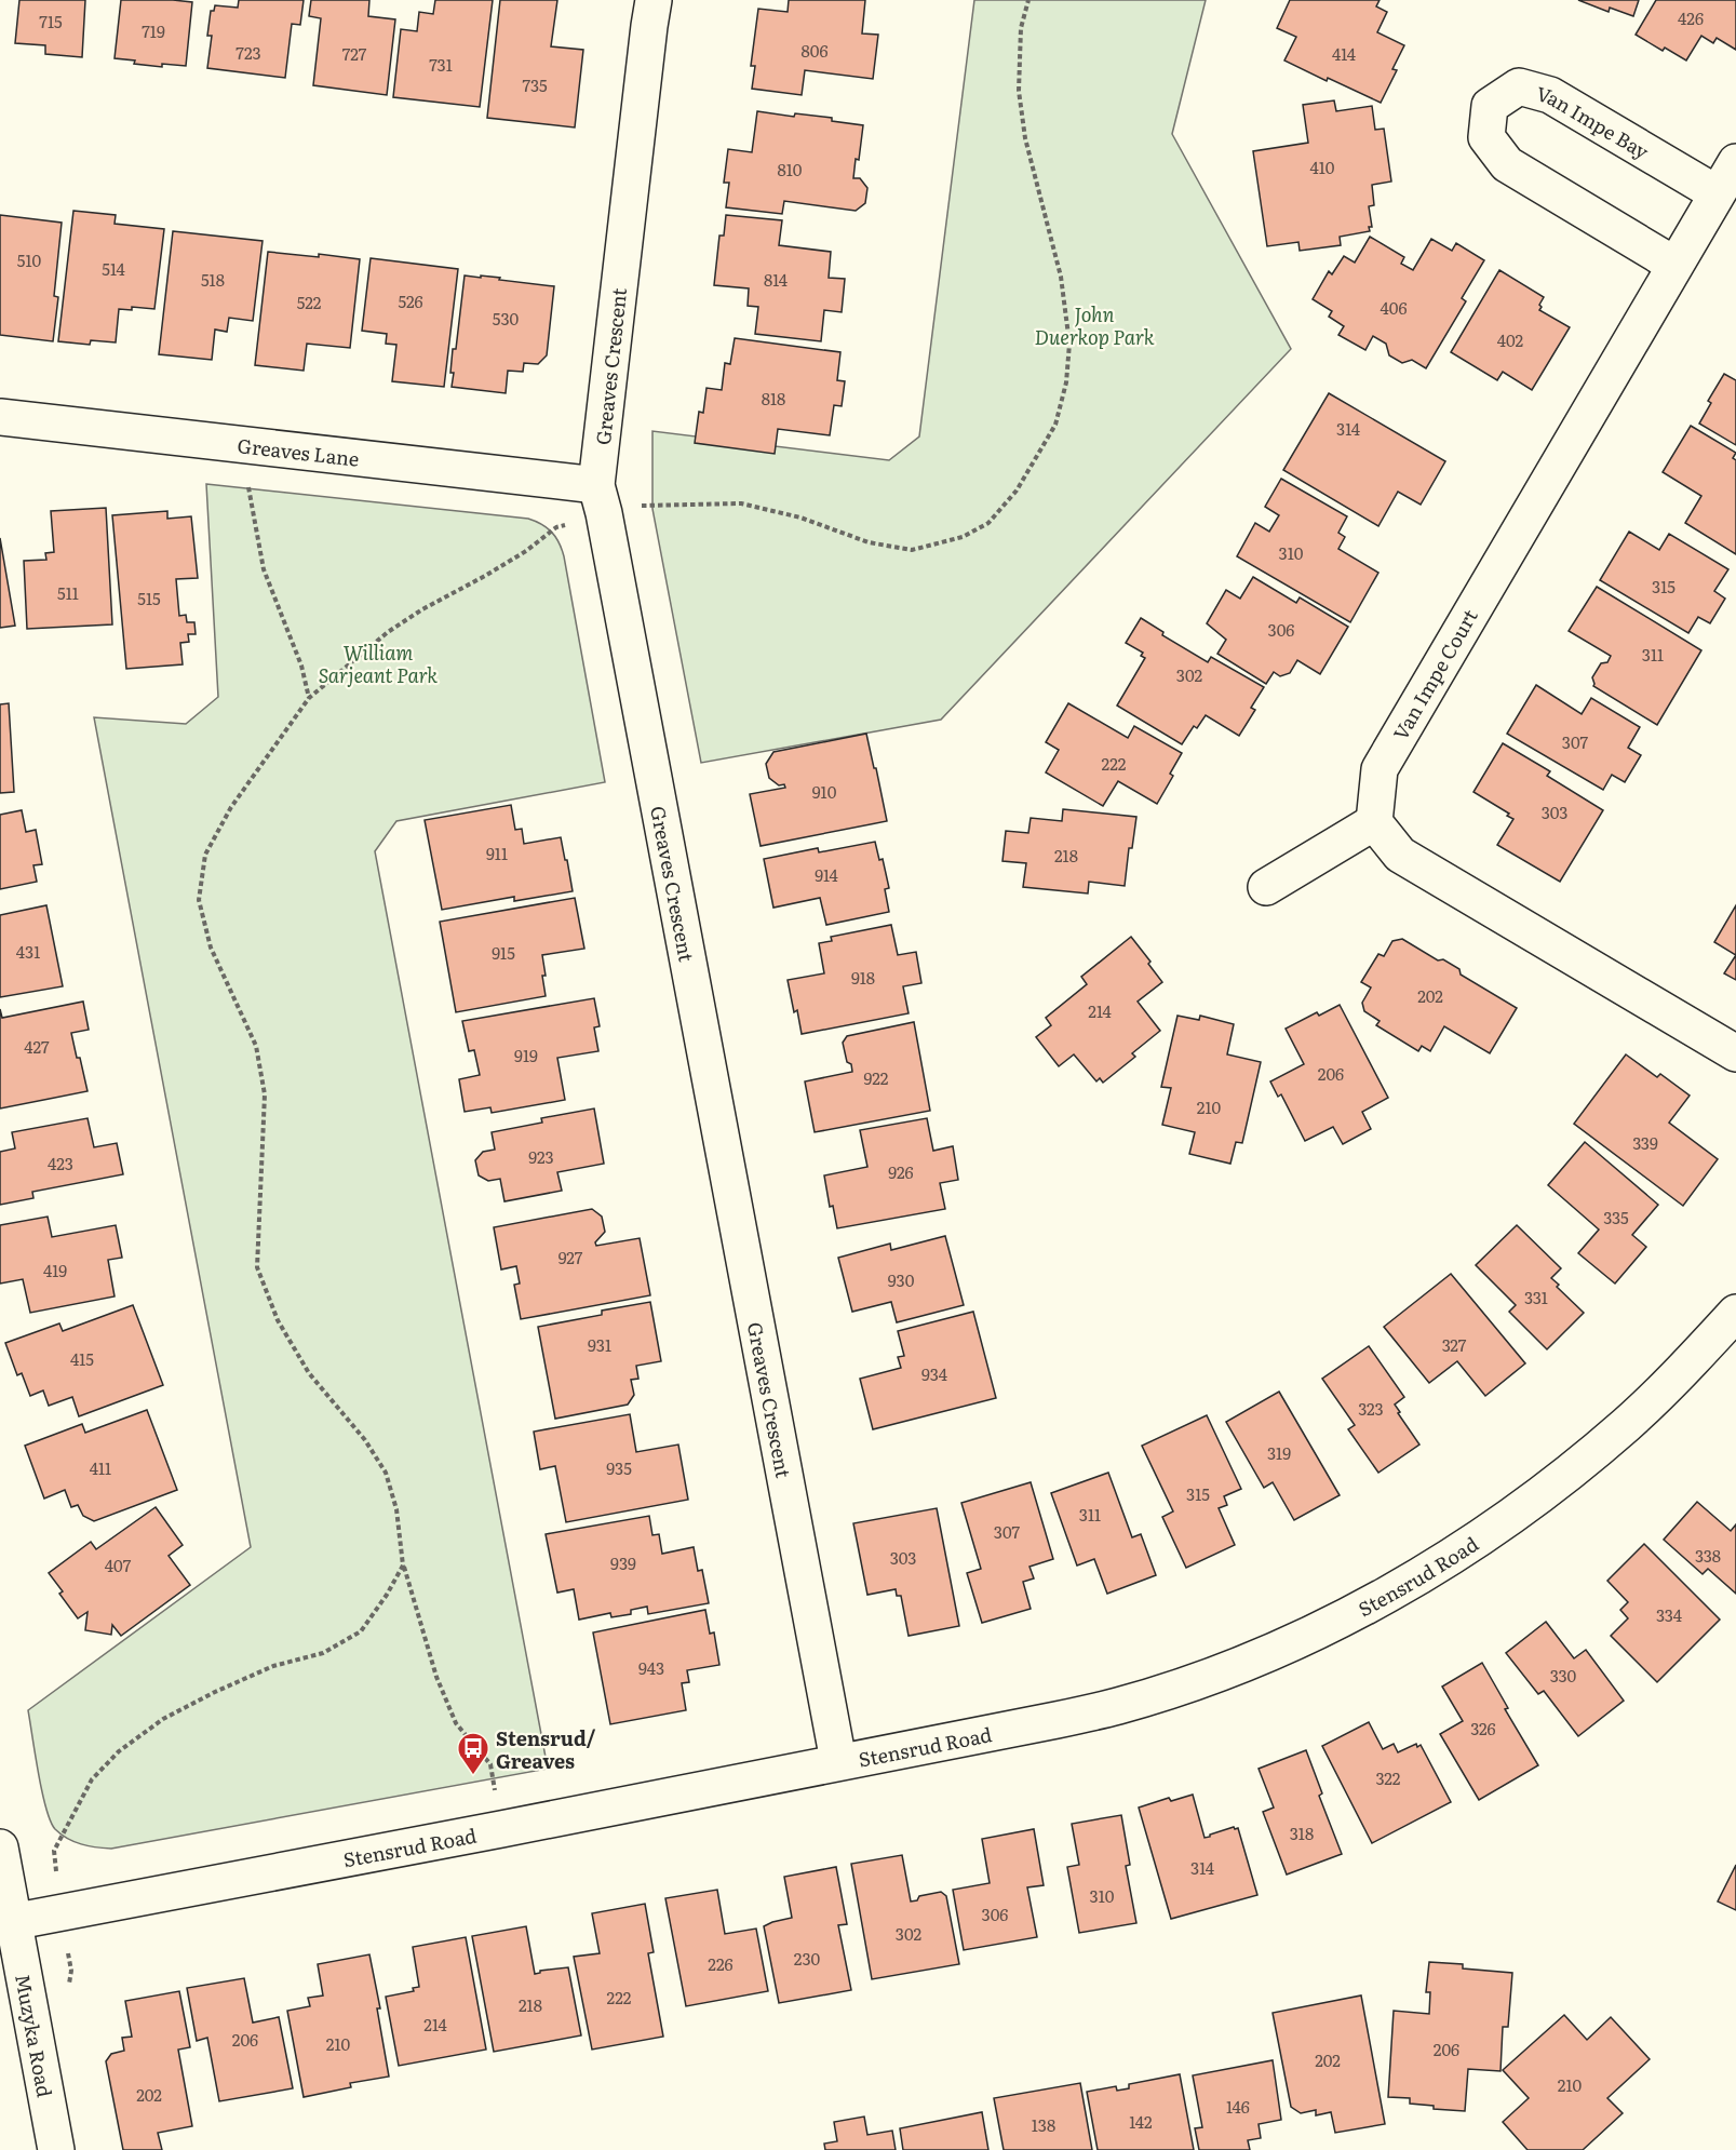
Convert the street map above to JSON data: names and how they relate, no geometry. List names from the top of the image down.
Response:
{
  "streets": {
    "street": [
      "Van Impe Bay",
      "Greaves Crescent",
      "Greaves Lane",
      "Van Impe Court",
      "Stensrud Road",
      "Muzyka Road"
    ]
  },
  "crossings": [
    ["Van Impe Bay", "Van Impe Court"],
    ["Greaves Crescent", "Greaves Lane"],
    ["Greaves Crescent", "Stensrud Road"],
    ["Stensrud Road", "Muzyka Road"]
  ],
  "parks": ["John Duerkop Park", "William Sarjeant Park"],
  "places": {
    "bus stop": ["Stensrud/ Greaves"]
  },
  "house_numbers": [
    "426",
    "715",
    "719",
    "806",
    "723",
    "727",
    "414",
    "731",
    "735",
    "410",
    "810",
    "510",
    "514",
    "518",
    "814",
    "526",
    "522",
    "406",
    "530",
    "402",
    "818",
    "314",
    "310",
    "315",
    "511",
    "515",
    "306",
    "311",
    "302",
    "307",
    "222",
    "910",
    "303",
    "911",
    "218",
    "914",
    "431",
    "915",
    "918",
    "202",
    "214",
    "427",
    "919",
    "206",
    "922",
    "210",
    "339",
    "923",
    "423",
    "926",
    "335",
    "927",
    "419",
    "930",
    "331",
    "931",
    "327",
    "415",
    "934",
    "323",
    "319",
    "411",
    "935",
    "315",
    "311",
    "307",
    "338",
    "303",
    "939",
    "407",
    "334",
    "943",
    "330",
    "326",
    "322",
    "318",
    "314",
    "310",
    "306",
    "302",
    "230",
    "226",
    "222",
    "218",
    "214",
    "206",
    "210",
    "206",
    "202",
    "210",
    "202",
    "146",
    "142",
    "138"
  ]
}
